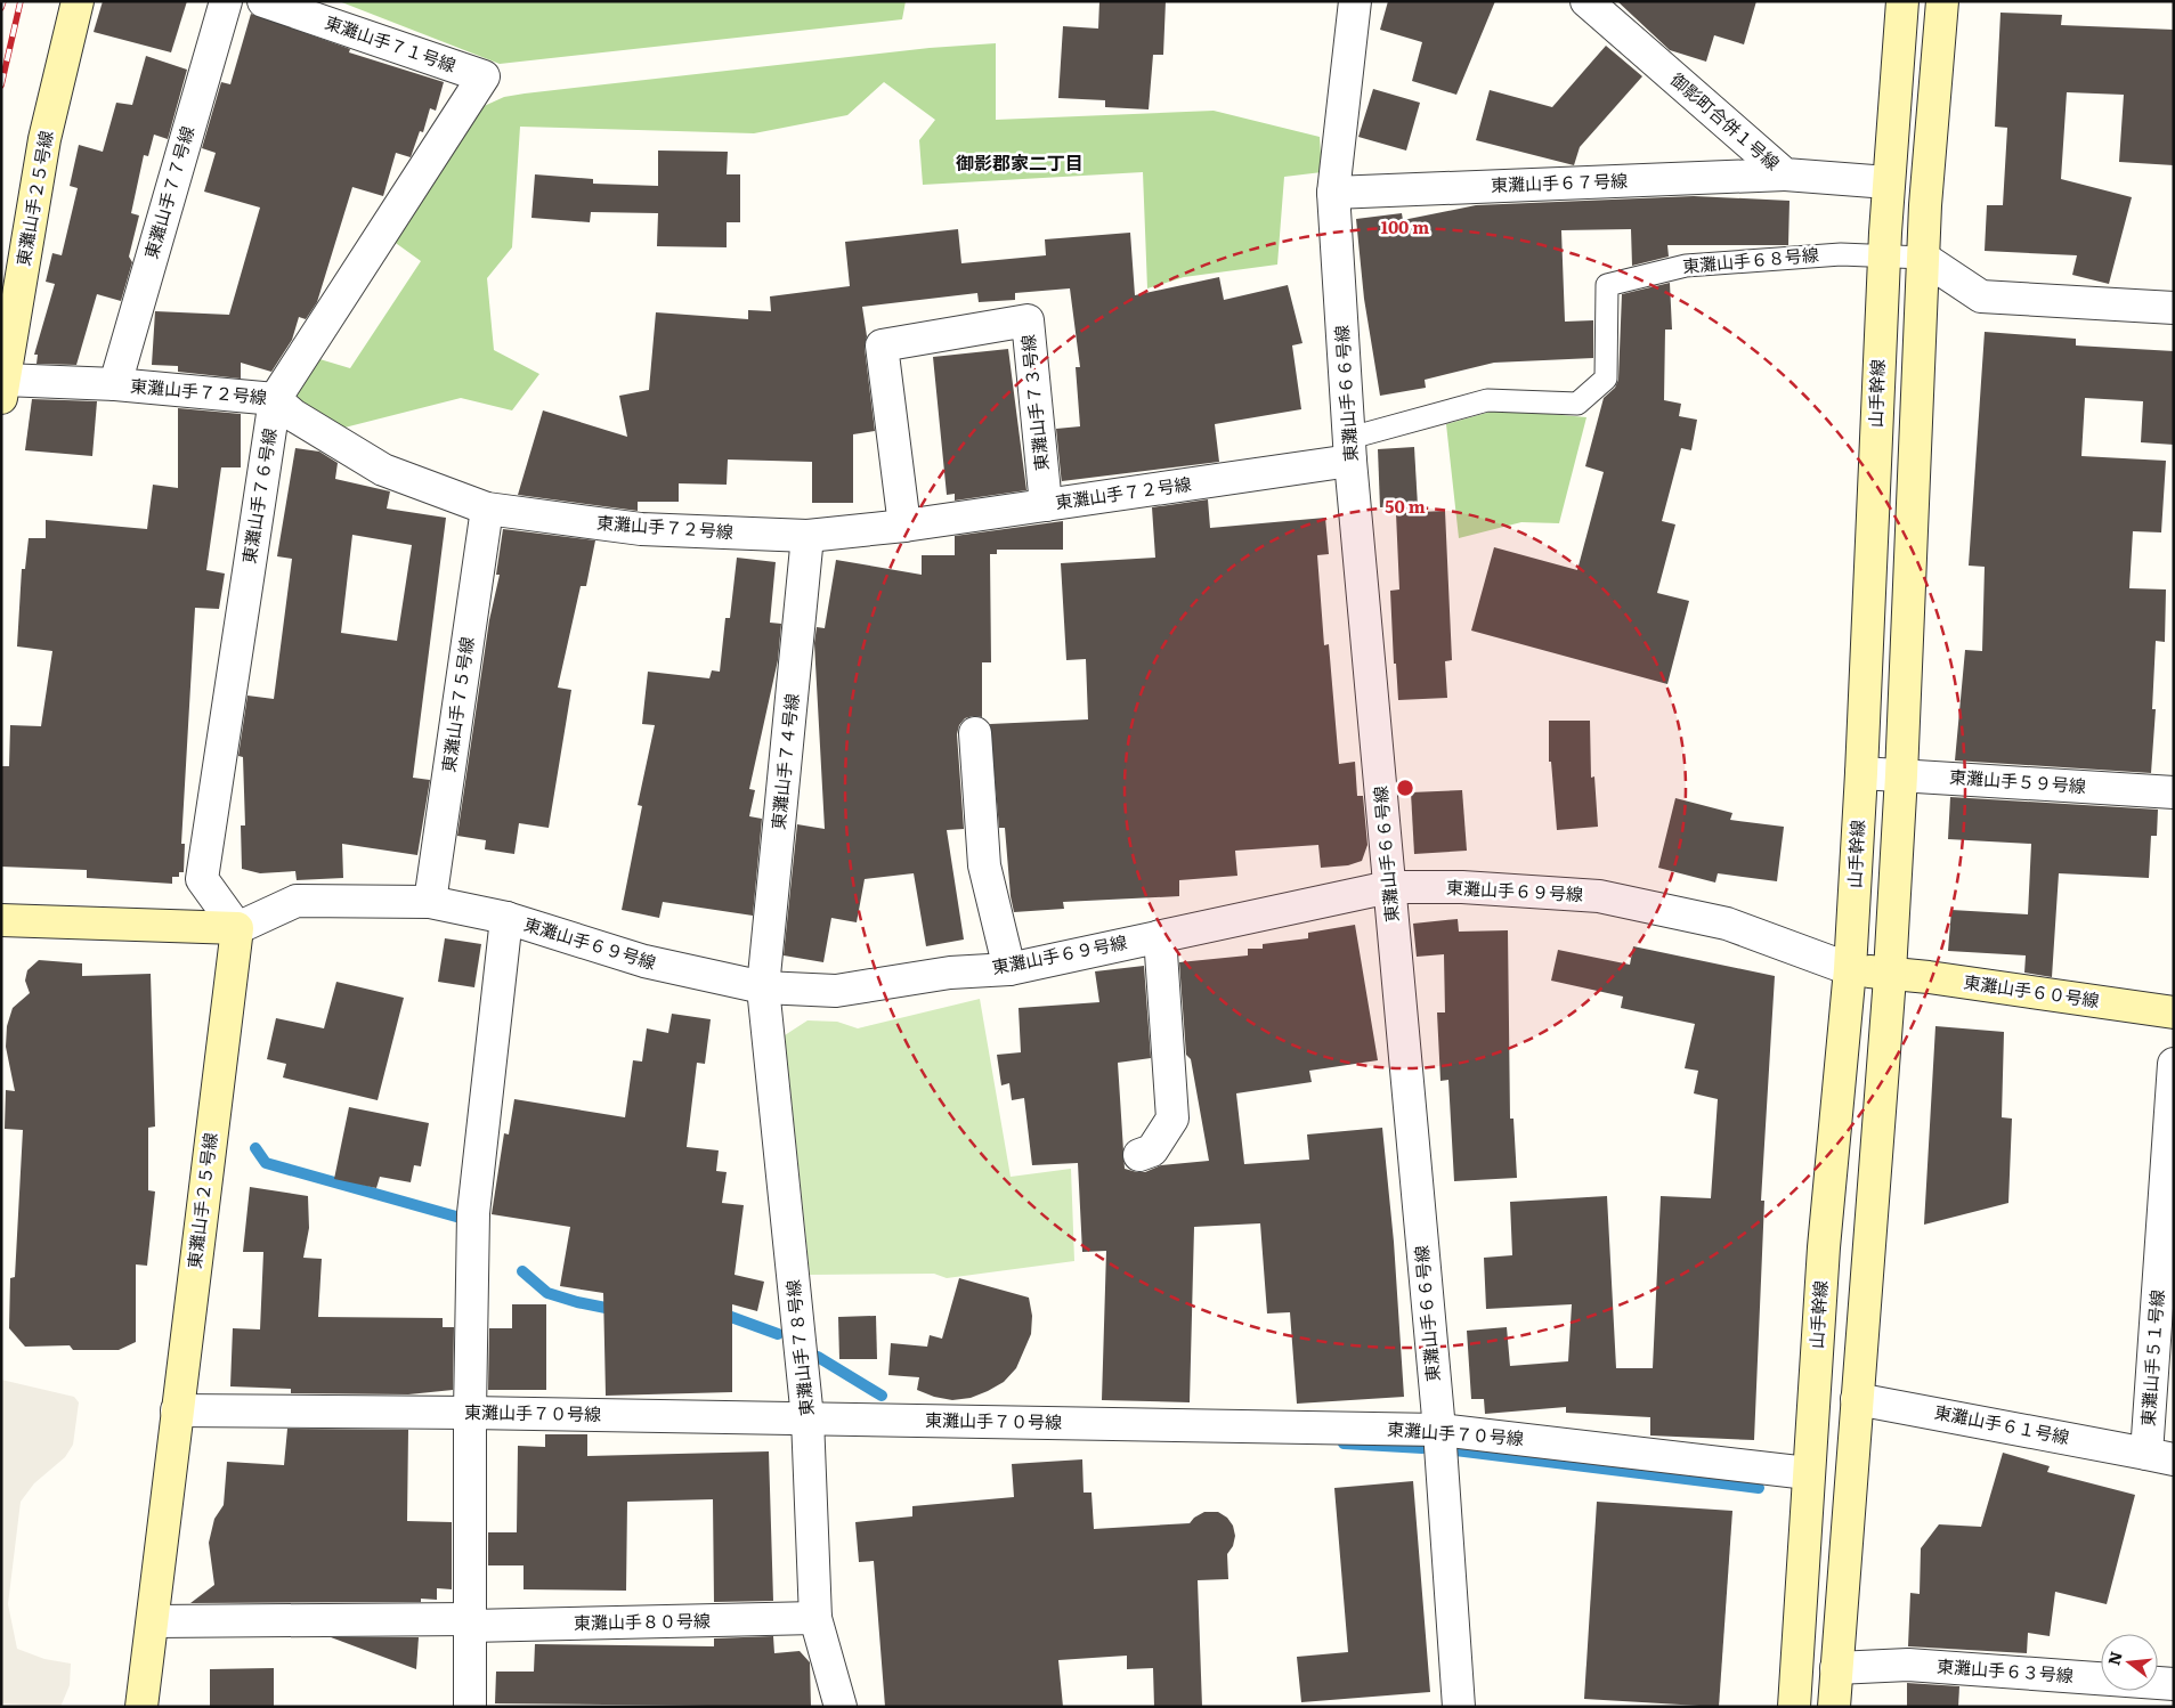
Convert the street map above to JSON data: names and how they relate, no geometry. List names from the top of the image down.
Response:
{
  "streets": {
    "street": [
      "東灘山手７１号線",
      "御影町合併１号線",
      "東灘山手６７号線",
      "東灘山手７７号線",
      "東灘山手２５号線",
      "東灘山手７２号線",
      "東灘山手６６号線",
      "山手幹線",
      "東灘山手７３号線",
      "東灘山手７６号線",
      "東灘山手７５号線",
      "東灘山手７４号線",
      "東灘山手５９号線",
      "東灘山手６９号線",
      "東灘山手６０号線",
      "東灘山手７８号線",
      "東灘山手５１号線",
      "東灘山手７０号線",
      "東灘山手６１号線",
      "東灘山手８０号線",
      "東灘山手６３号線"
    ],
    "lane": ["東灘山手６８号線"]
  },
  "crossings": [
    ["東灘山手７１号線", "東灘山手７６号線"],
    ["御影町合併１号線", "東灘山手６７号線"],
    ["御影町合併１号線", "山手幹線"],
    ["東灘山手６７号線", "東灘山手６６号線"],
    ["東灘山手７７号線", "東灘山手７２号線"],
    ["東灘山手２５号線", "東灘山手７２号線"],
    ["東灘山手２５号線", "東灘山手７６号線"],
    ["東灘山手２５号線", "東灘山手６９号線"],
    ["東灘山手２５号線", "東灘山手７０号線"],
    ["東灘山手２５号線", "東灘山手８０号線"],
    ["東灘山手６８号線", "東灘山手７２号線"],
    ["東灘山手６８号線", "東灘山手６６号線"],
    ["東灘山手６８号線", "山手幹線"],
    ["東灘山手７２号線", "東灘山手６６号線"],
    ["東灘山手７２号線", "東灘山手７３号線"],
    ["東灘山手７２号線", "東灘山手７６号線"],
    ["東灘山手７２号線", "東灘山手７５号線"],
    ["東灘山手７２号線", "東灘山手７４号線"],
    ["東灘山手６６号線", "東灘山手６９号線"],
    ["東灘山手６６号線", "東灘山手７０号線"],
    ["山手幹線", "東灘山手５９号線"],
    ["山手幹線", "東灘山手６９号線"],
    ["山手幹線", "東灘山手６０号線"],
    ["山手幹線", "東灘山手７０号線"],
    ["東灘山手７６号線", "東灘山手６９号線"],
    ["東灘山手７５号線", "東灘山手６９号線"],
    ["東灘山手７４号線", "東灘山手６９号線"],
    ["東灘山手７４号線", "東灘山手７８号線"],
    ["東灘山手６９号線", "東灘山手６０号線"],
    ["東灘山手６９号線", "東灘山手７８号線"],
    ["東灘山手７８号線", "東灘山手７０号線"],
    ["東灘山手７８号線", "東灘山手８０号線"],
    ["東灘山手５１号線", "東灘山手６１号線"]
  ],
  "districts": ["御影郡家二丁目"],
  "north": "left",
  "rings": ["100 m", "50 m"]
}
